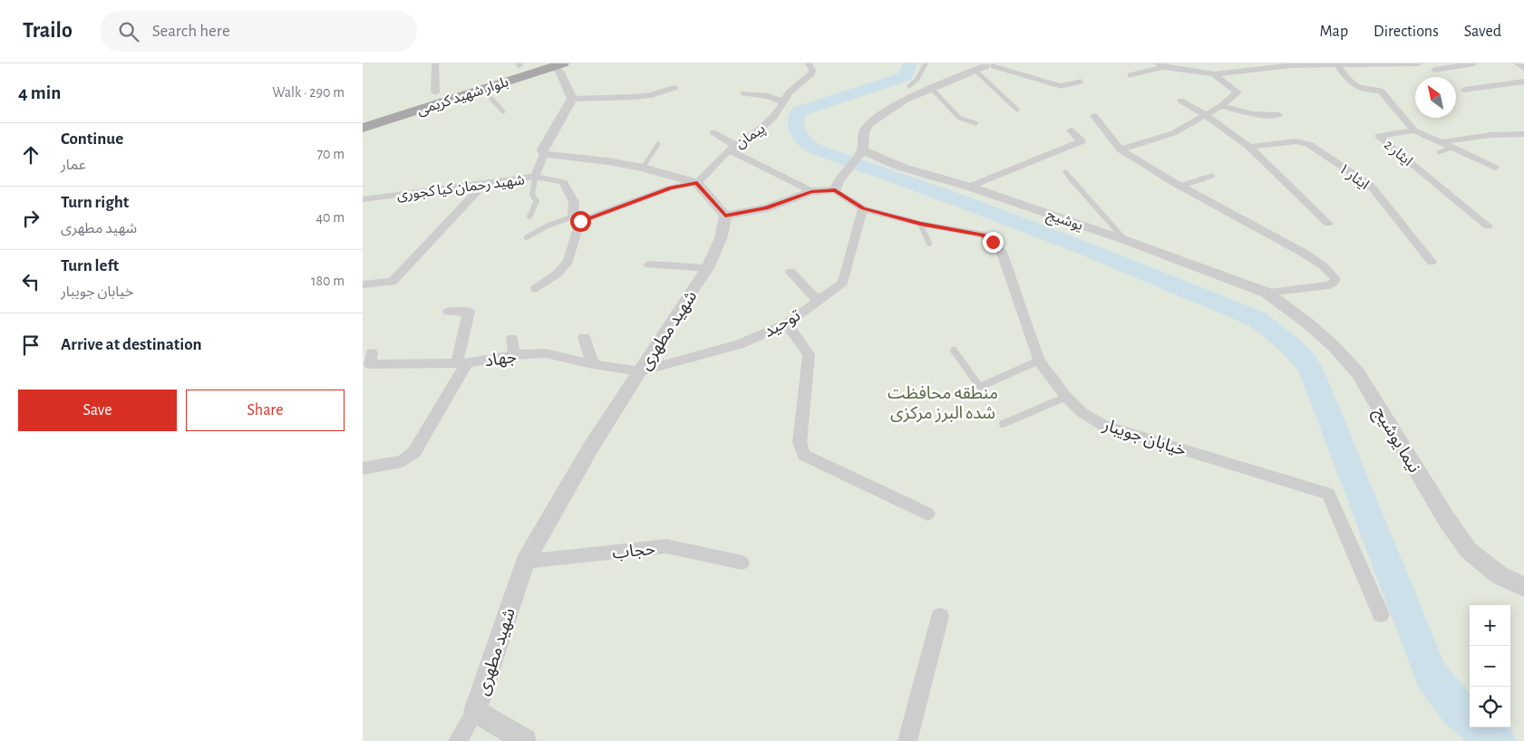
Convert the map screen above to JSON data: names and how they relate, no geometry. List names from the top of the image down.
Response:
{
  "streets": {
    "main road": ["بلوار شهید کریمی"],
    "street": [
      "پیمان",
      "ایثار 2",
      "ایثار ۱",
      "شهید رحمان کیا کجوری",
      "یوشیج",
      "توحید",
      "شهید مطهری",
      "جهاد",
      "خیابان جویبار",
      "نیما یوشیج",
      "حجاب"
    ]
  },
  "crossings": [
    ["یوشیج", "نیما یوشیج"],
    ["توحید", "شهید مطهری"],
    ["توحید", "جهاد"],
    ["توحید", "خیابان جویبار"],
    ["شهید مطهری", "جهاد"],
    ["شهید مطهری", "حجاب"]
  ],
  "parks": ["منطقه محافظت شده البرز مرکزی"],
  "north": "top left",
  "page": {
    "header": "Trailo",
    "search": "Search here",
    "nav": ["Map", "Directions", "Saved"],
    "heading": ["4 min", "Walk · 290 m"],
    "list": [
      ["Continue", "عمار", "70 m"],
      ["Turn right", "شهید مطهری", "40 m"],
      ["Turn left", "خیابان جویبار", "180 m"],
      "Arrive at destination"
    ],
    "buttons": ["Save", "Share"],
    "map_buttons": ["+", "−"]
  }
}
